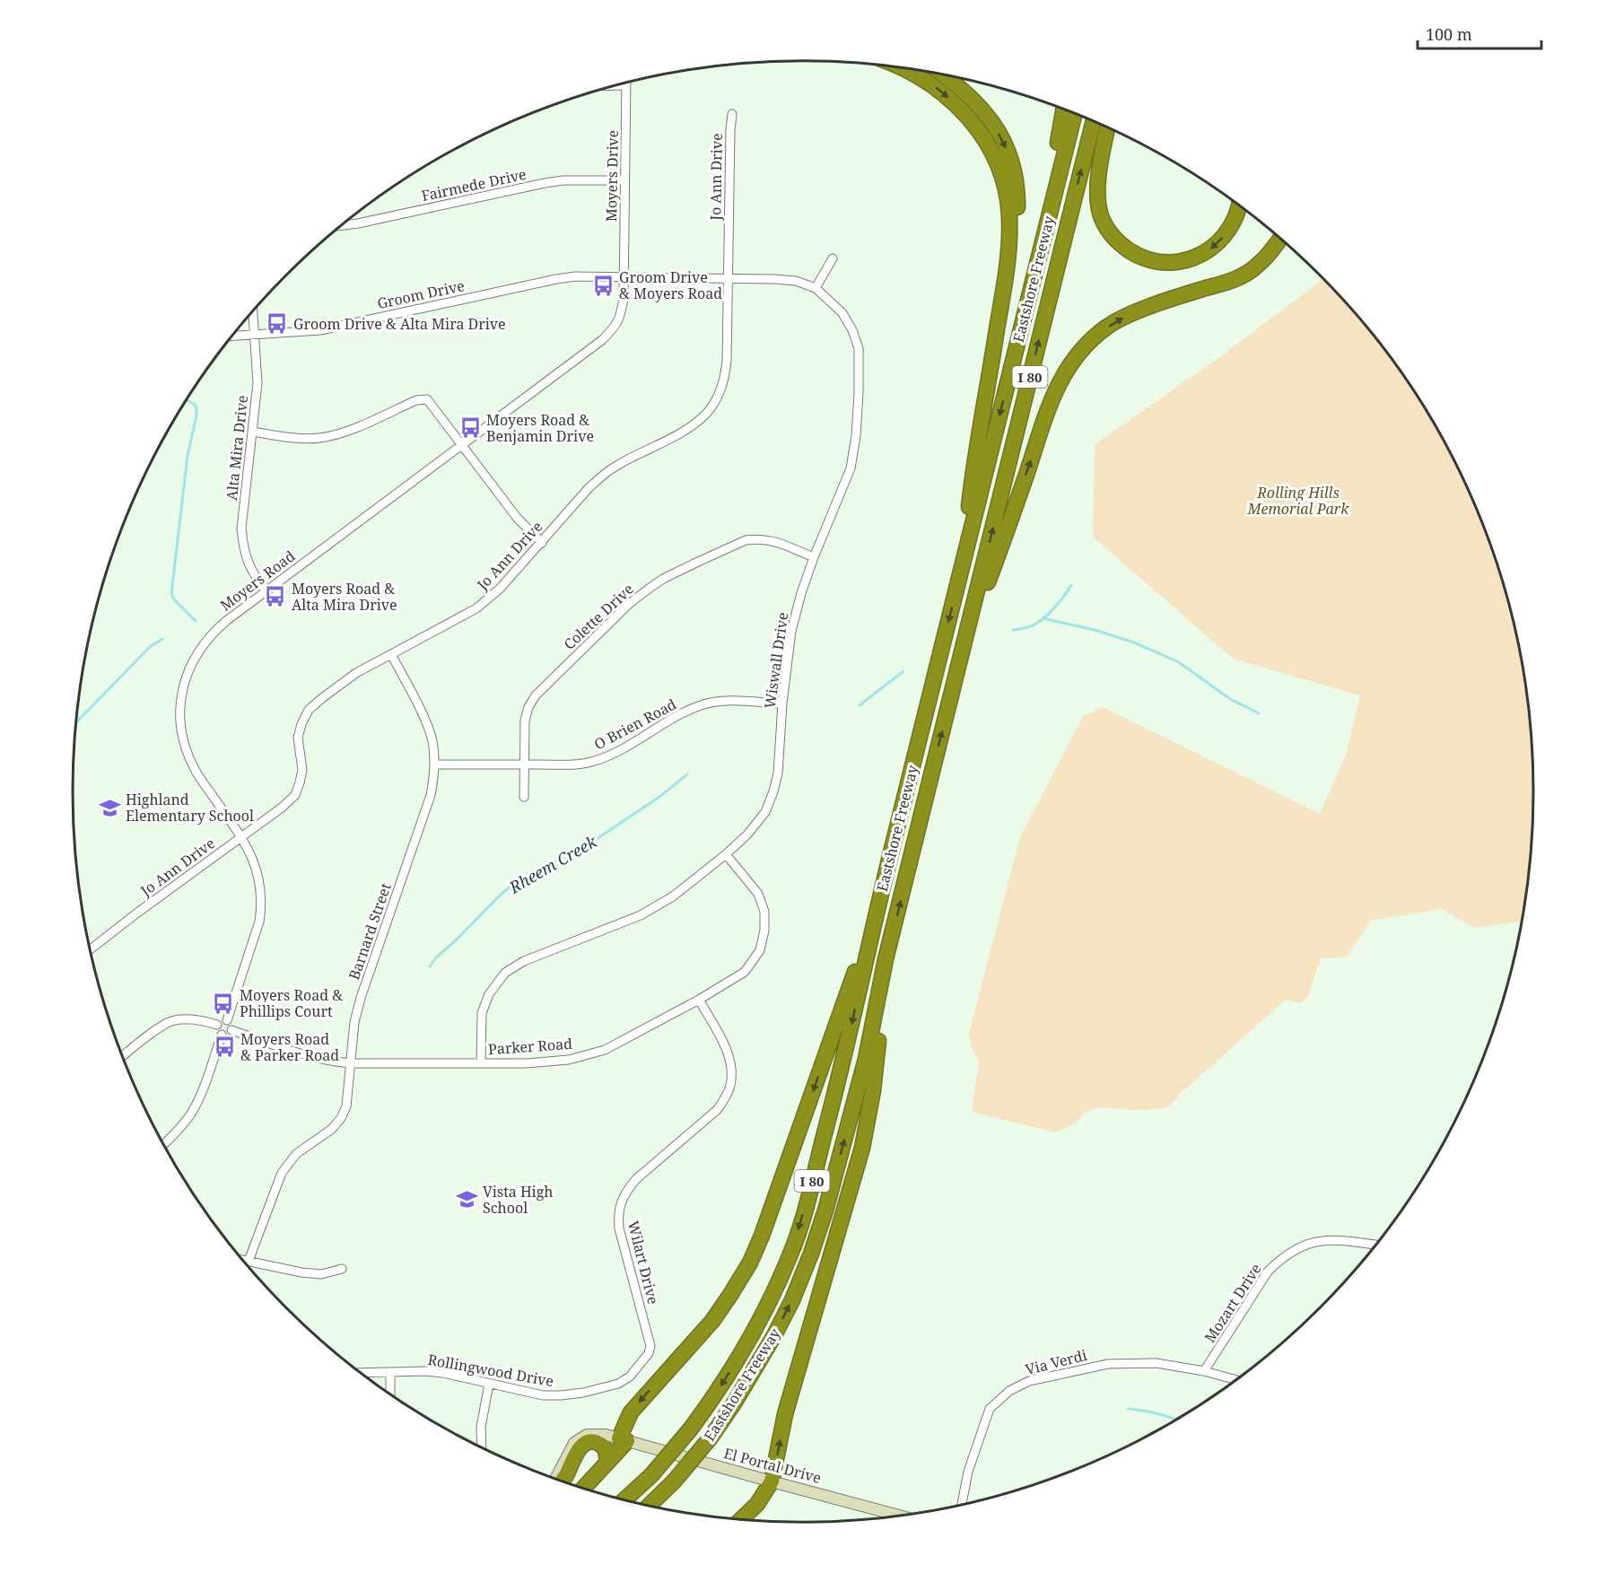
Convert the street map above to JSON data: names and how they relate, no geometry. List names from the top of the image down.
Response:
{
  "streets": {
    "highway": ["Eastshore Freeway", "I 80"],
    "main road": ["El Portal Drive"],
    "street": [
      "Moyers Drive",
      "Jo Ann Drive",
      "Fairmede Drive",
      "Groom Drive",
      "Alta Mira Drive",
      "Moyers Road",
      "Colette Drive",
      "Wiswall Drive",
      "O Brien Road",
      "Barnard Street",
      "Parker Road",
      "Wilart Drive",
      "Mozart Drive",
      "Via Verdi",
      "Rollingwood Drive"
    ]
  },
  "crossings": [
    ["Moyers Drive", "Fairmede Drive"],
    ["Moyers Drive", "Groom Drive"],
    ["Moyers Drive", "Moyers Road"],
    ["Moyers Drive", "Wiswall Drive"],
    ["Jo Ann Drive", "Moyers Road"],
    ["Jo Ann Drive", "Wiswall Drive"],
    ["Jo Ann Drive", "Barnard Street"],
    ["Groom Drive", "Alta Mira Drive"],
    ["Groom Drive", "Moyers Road"],
    ["Groom Drive", "Wiswall Drive"],
    ["Alta Mira Drive", "Moyers Road"],
    ["Moyers Road", "Wiswall Drive"],
    ["Moyers Road", "Parker Road"],
    ["Colette Drive", "Wiswall Drive"],
    ["Colette Drive", "O Brien Road"],
    ["Wiswall Drive", "O Brien Road"],
    ["Wiswall Drive", "Parker Road"],
    ["O Brien Road", "Barnard Street"],
    ["Barnard Street", "Parker Road"],
    ["Parker Road", "Wilart Drive"],
    ["Wilart Drive", "Rollingwood Drive"],
    ["Mozart Drive", "Via Verdi"]
  ],
  "water": ["Rheem Creek"],
  "parks": ["Rolling Hills Memorial Park"],
  "places": {
    "bus stop": [
      "Groom Drive & Moyers Road",
      "Groom Drive & Alta Mira Drive",
      "Moyers Road & Benjamin Drive",
      "Moyers Road & Alta Mira Drive",
      "Moyers Road & Phillips Court",
      "Moyers Road & Parker Road"
    ],
    "school or university": ["Highland Elementary School", "Vista High School"]
  },
  "scale_bar": "100 m"
}
